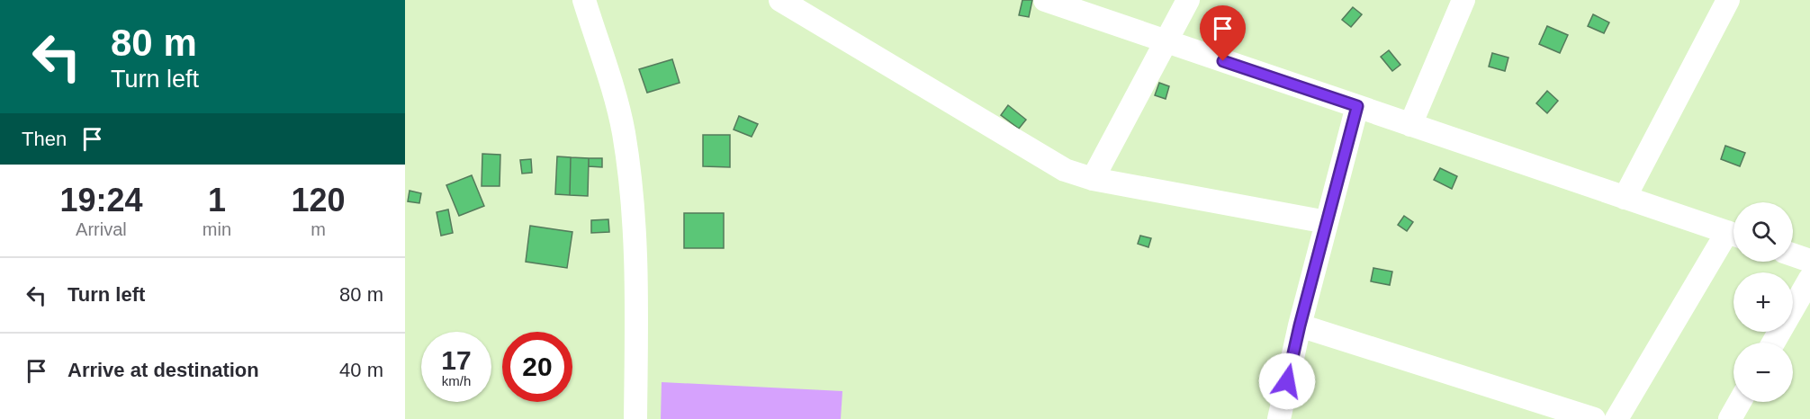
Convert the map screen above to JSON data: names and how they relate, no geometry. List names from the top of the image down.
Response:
{
  "page": {
    "turn": ["80 m", "Turn left"],
    "then": "Then",
    "eta": [
      "19:24",
      "Arrival",
      "1",
      "min",
      "120",
      "m"
    ],
    "map_buttons": ["+", "−"],
    "list": [
      {
        "name": "Turn left",
        "value": "80 m"
      },
      {
        "name": "Arrive at destination",
        "value": "40 m"
      }
    ],
    "speed": "17 km/h",
    "limit": "20"
  }
}
